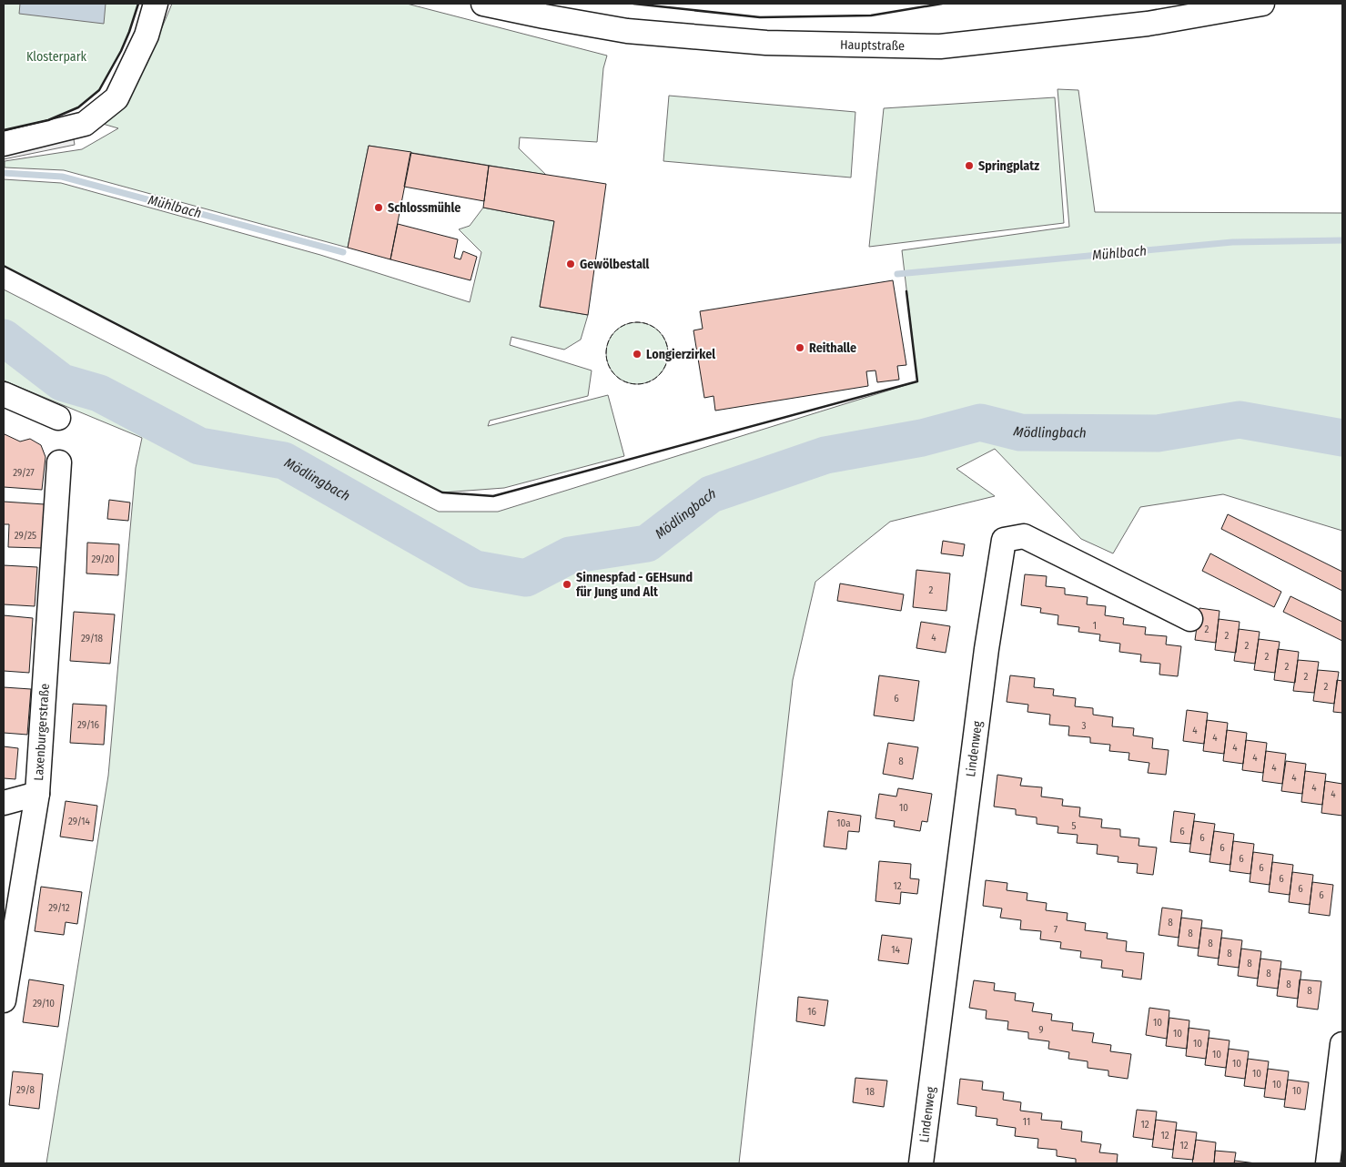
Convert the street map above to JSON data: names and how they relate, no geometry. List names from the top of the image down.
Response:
{
  "streets": {
    "street": ["Hauptstraße", "Laxenburgerstraße", "Lindenweg"]
  },
  "water": ["Mühlbach", "Mödlingbach"],
  "parks": ["Klosterpark"],
  "places": [
    "Springplatz",
    "Schlossmühle",
    "Gewölbestall",
    "Reithalle",
    "Longierzirkel",
    "Sinnespfad - GEHsund für Jung und Alt"
  ],
  "house_numbers": [
    "29/27",
    "29/25",
    "29/20",
    "2",
    "1",
    "2",
    "2",
    "4",
    "29/18",
    "2",
    "2",
    "2",
    "2",
    "2",
    "6",
    "29/16",
    "3",
    "4",
    "4",
    "4",
    "4",
    "8",
    "4",
    "4",
    "4",
    "4",
    "10",
    "29/14",
    "10a",
    "5",
    "6",
    "6",
    "6",
    "6",
    "6",
    "6",
    "12",
    "6",
    "6",
    "29/12",
    "8",
    "7",
    "8",
    "8",
    "14",
    "8",
    "8",
    "8",
    "8",
    "8",
    "29/10",
    "16",
    "10",
    "9",
    "10",
    "10",
    "10",
    "10",
    "10",
    "10",
    "29/8",
    "10",
    "18",
    "11",
    "12",
    "12",
    "12"
  ]
}
